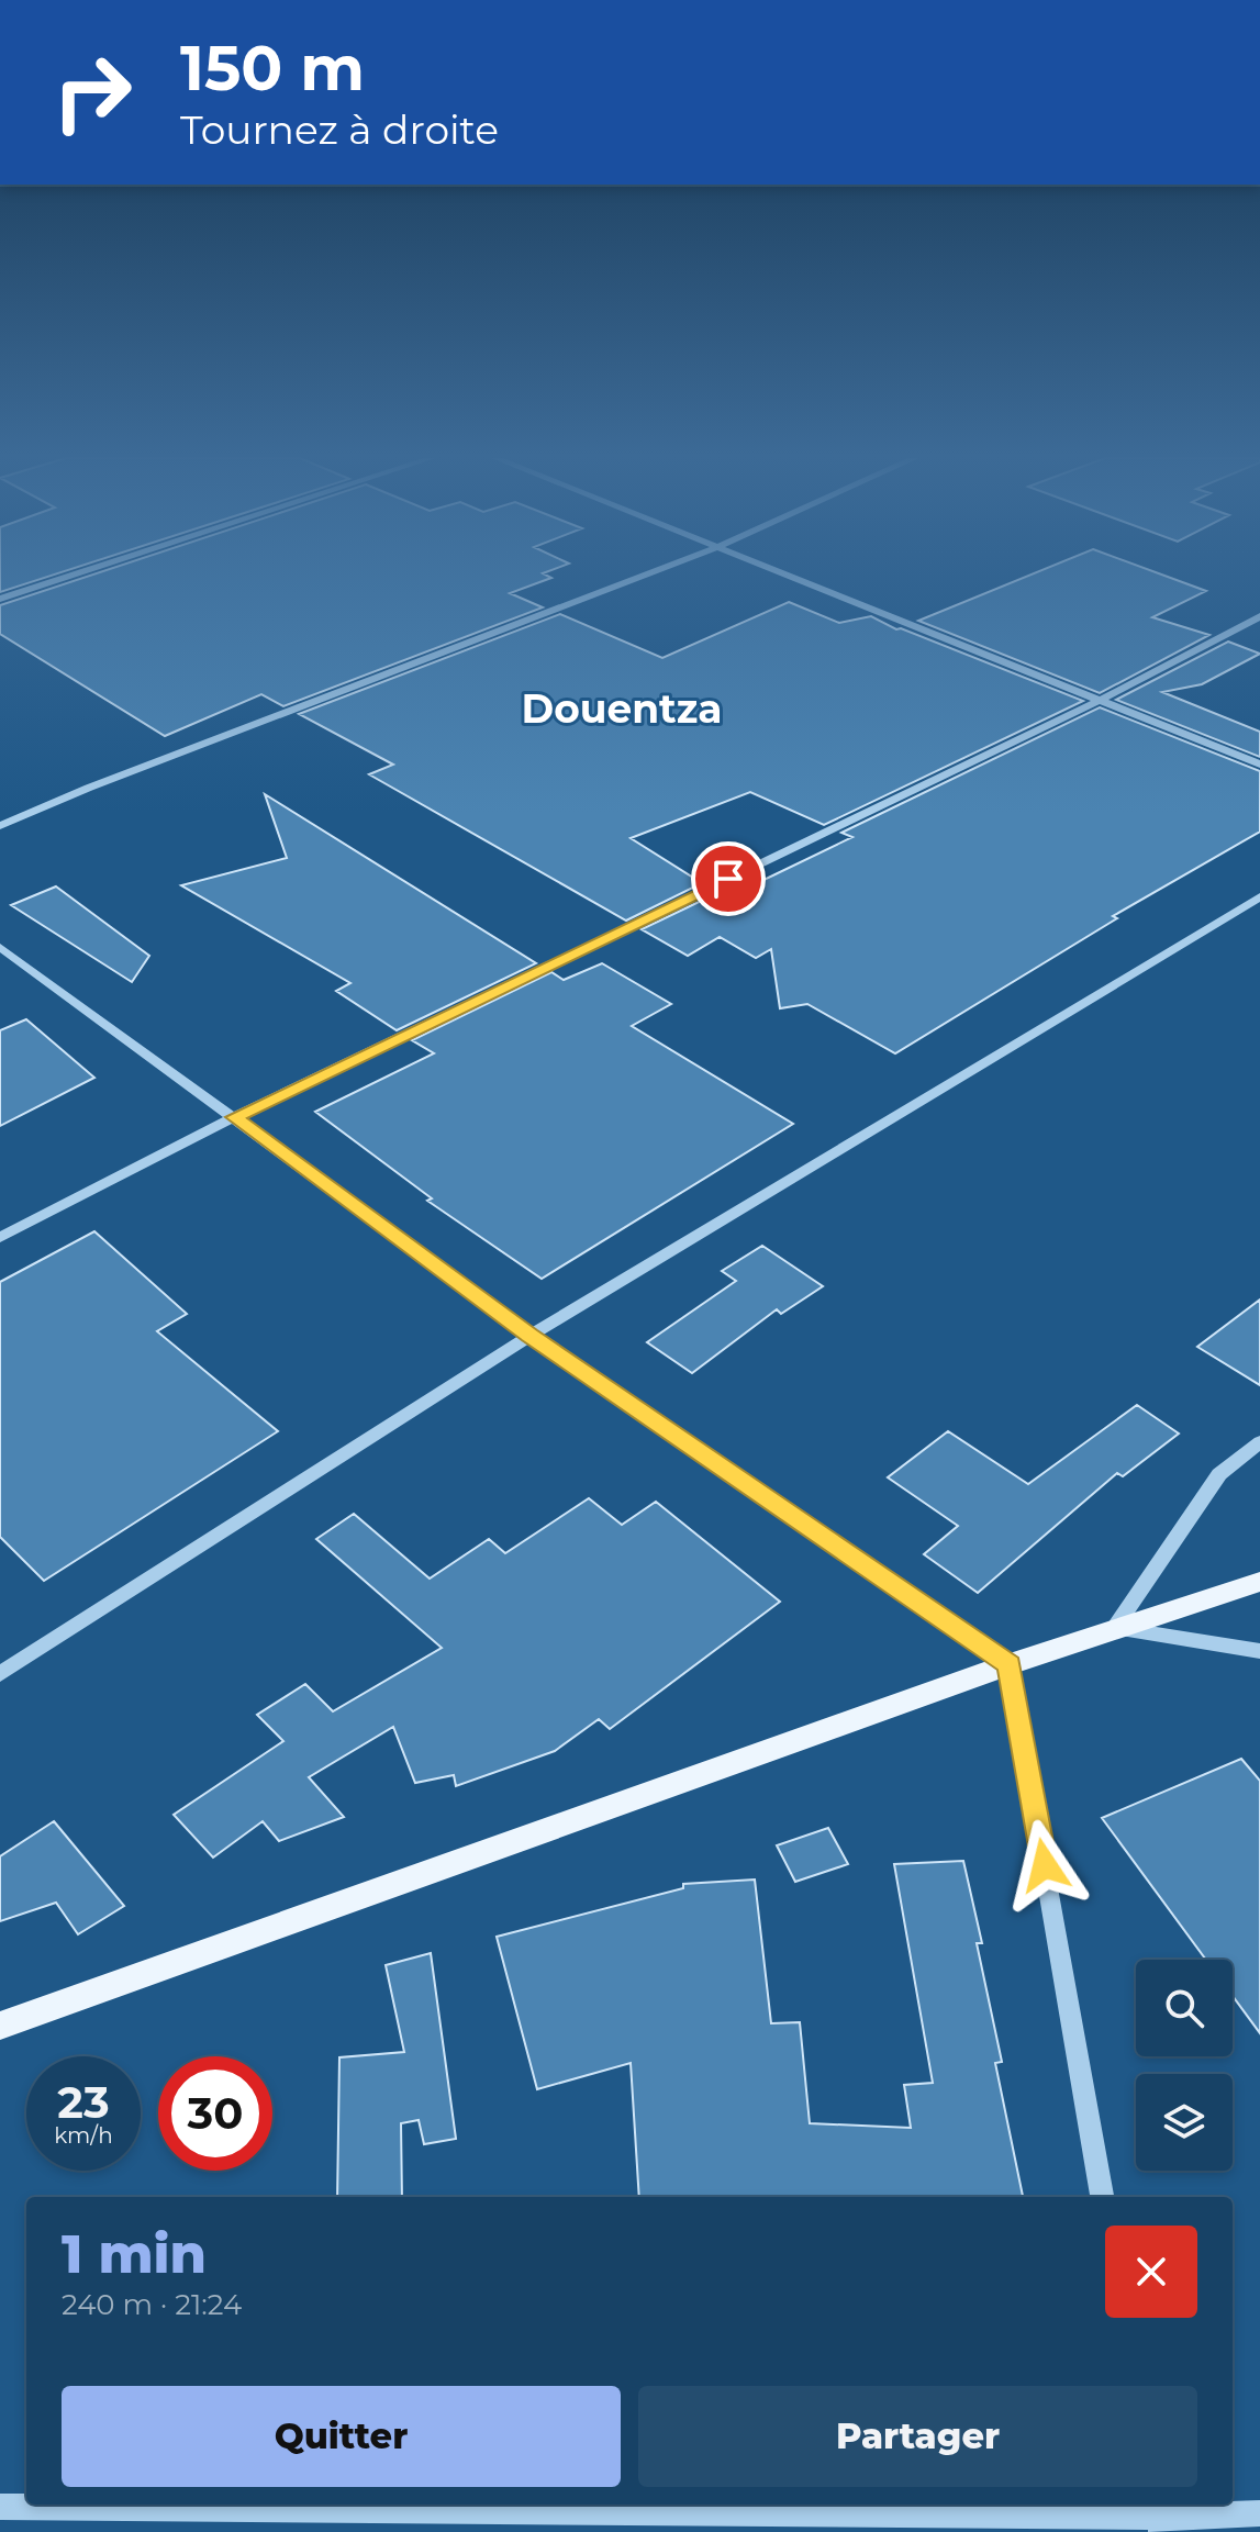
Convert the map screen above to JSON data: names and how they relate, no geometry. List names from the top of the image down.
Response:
{
  "districts": ["Douentza"],
  "page": {
    "turn": ["150 m", "Tournez à droite"],
    "speed": "23 km/h",
    "limit": "30",
    "heading": ["1 min", "240 m · 21:24"],
    "buttons": ["Quitter", "Partager"]
  }
}
